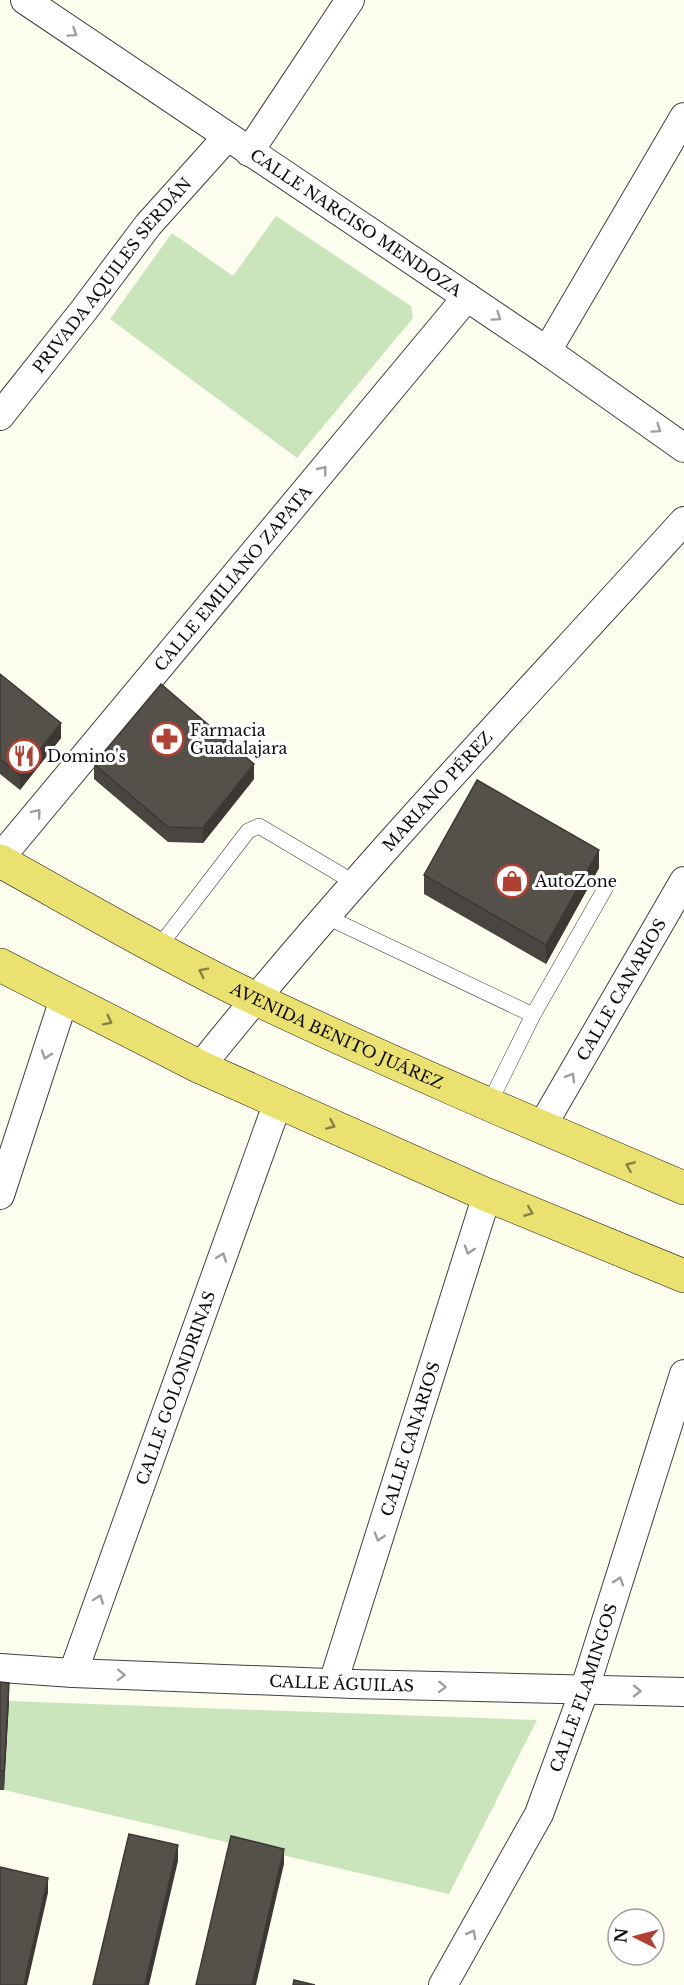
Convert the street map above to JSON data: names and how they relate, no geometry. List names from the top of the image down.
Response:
{
  "streets": {
    "main road": ["AVENIDA BENITO JUÁREZ"],
    "street": [
      "CALLE NARCISO MENDOZA",
      "PRIVADA AQUILES SERDÁN",
      "CALLE EMILIANO ZAPATA",
      "MARIANO PÉREZ",
      "CALLE CANARIOS",
      "CALLE GOLONDRINAS",
      "CALLE ÁGUILAS",
      "CALLE FLAMINGOS"
    ]
  },
  "crossings": [
    ["CALLE NARCISO MENDOZA", "PRIVADA AQUILES SERDÁN"],
    ["CALLE NARCISO MENDOZA", "CALLE EMILIANO ZAPATA"],
    ["CALLE EMILIANO ZAPATA", "AVENIDA BENITO JUÁREZ"],
    ["MARIANO PÉREZ", "AVENIDA BENITO JUÁREZ"],
    ["CALLE CANARIOS", "AVENIDA BENITO JUÁREZ"],
    ["CALLE CANARIOS", "CALLE ÁGUILAS"],
    ["CALLE GOLONDRINAS", "CALLE ÁGUILAS"],
    ["CALLE ÁGUILAS", "CALLE FLAMINGOS"]
  ],
  "one_way": [
    "CALLE NARCISO MENDOZA",
    "CALLE EMILIANO ZAPATA",
    "CALLE GOLONDRINAS",
    "CALLE ÁGUILAS",
    "CALLE FLAMINGOS"
  ],
  "places": {
    "pharmacy": ["Farmacia Guadalajara"],
    "restaurant": ["Domino's"],
    "shop": ["AutoZone"]
  },
  "north": "left"
}
